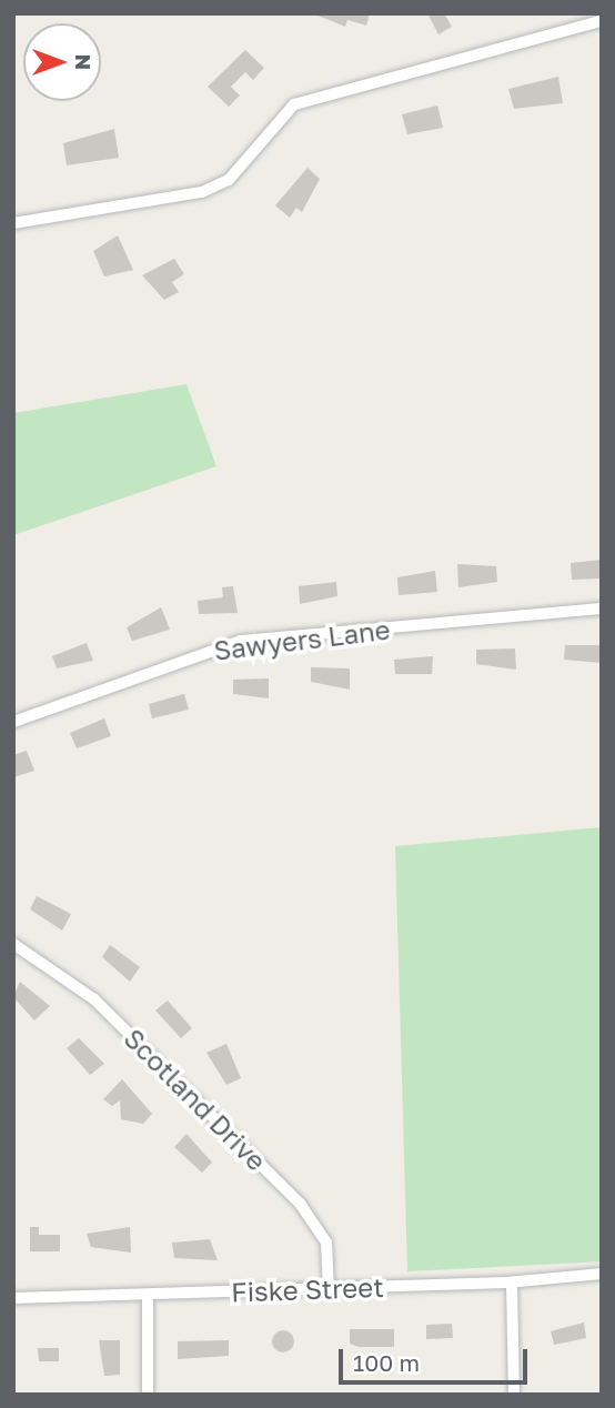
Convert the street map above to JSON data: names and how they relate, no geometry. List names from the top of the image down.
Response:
{
  "streets": {
    "street": ["Sawyers Lane", "Scotland Drive", "Fiske Street"]
  },
  "crossings": [
    ["Scotland Drive", "Fiske Street"]
  ],
  "scale_bar": "100 m",
  "north": "right"
}
